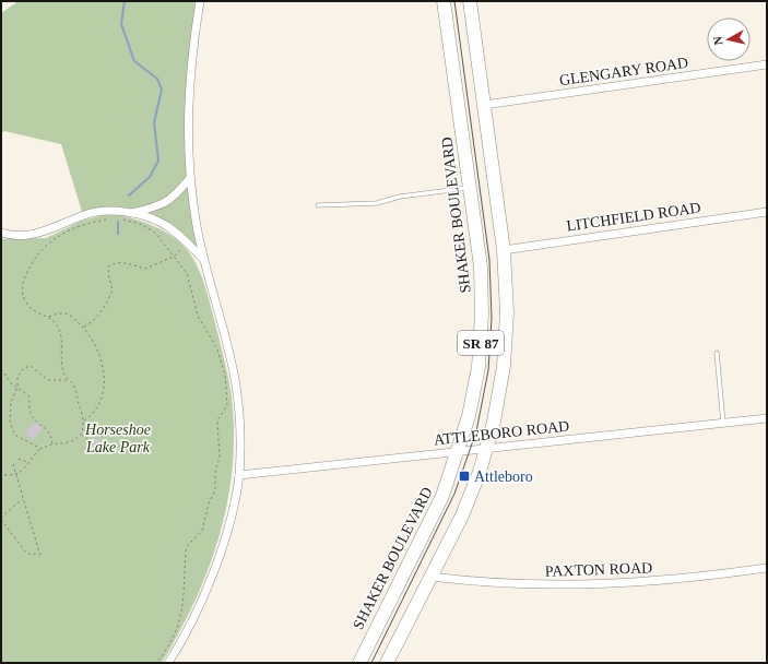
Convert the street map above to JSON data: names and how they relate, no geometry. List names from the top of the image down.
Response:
{
  "streets": {
    "main road": ["SHAKER BOULEVARD", "SR 87"],
    "street": [
      "GLENGARY ROAD",
      "LITCHFIELD ROAD",
      "ATTLEBORO ROAD",
      "PAXTON ROAD"
    ]
  },
  "crossings": [
    ["GLENGARY ROAD", "SR 87"],
    ["SHAKER BOULEVARD", "ATTLEBORO ROAD"],
    ["LITCHFIELD ROAD", "SR 87"],
    ["SR 87", "ATTLEBORO ROAD"],
    ["SR 87", "PAXTON ROAD"]
  ],
  "parks": ["Horseshoe Lake Park"],
  "places": {
    "transit": ["Attleboro"]
  },
  "north": "left"
}
